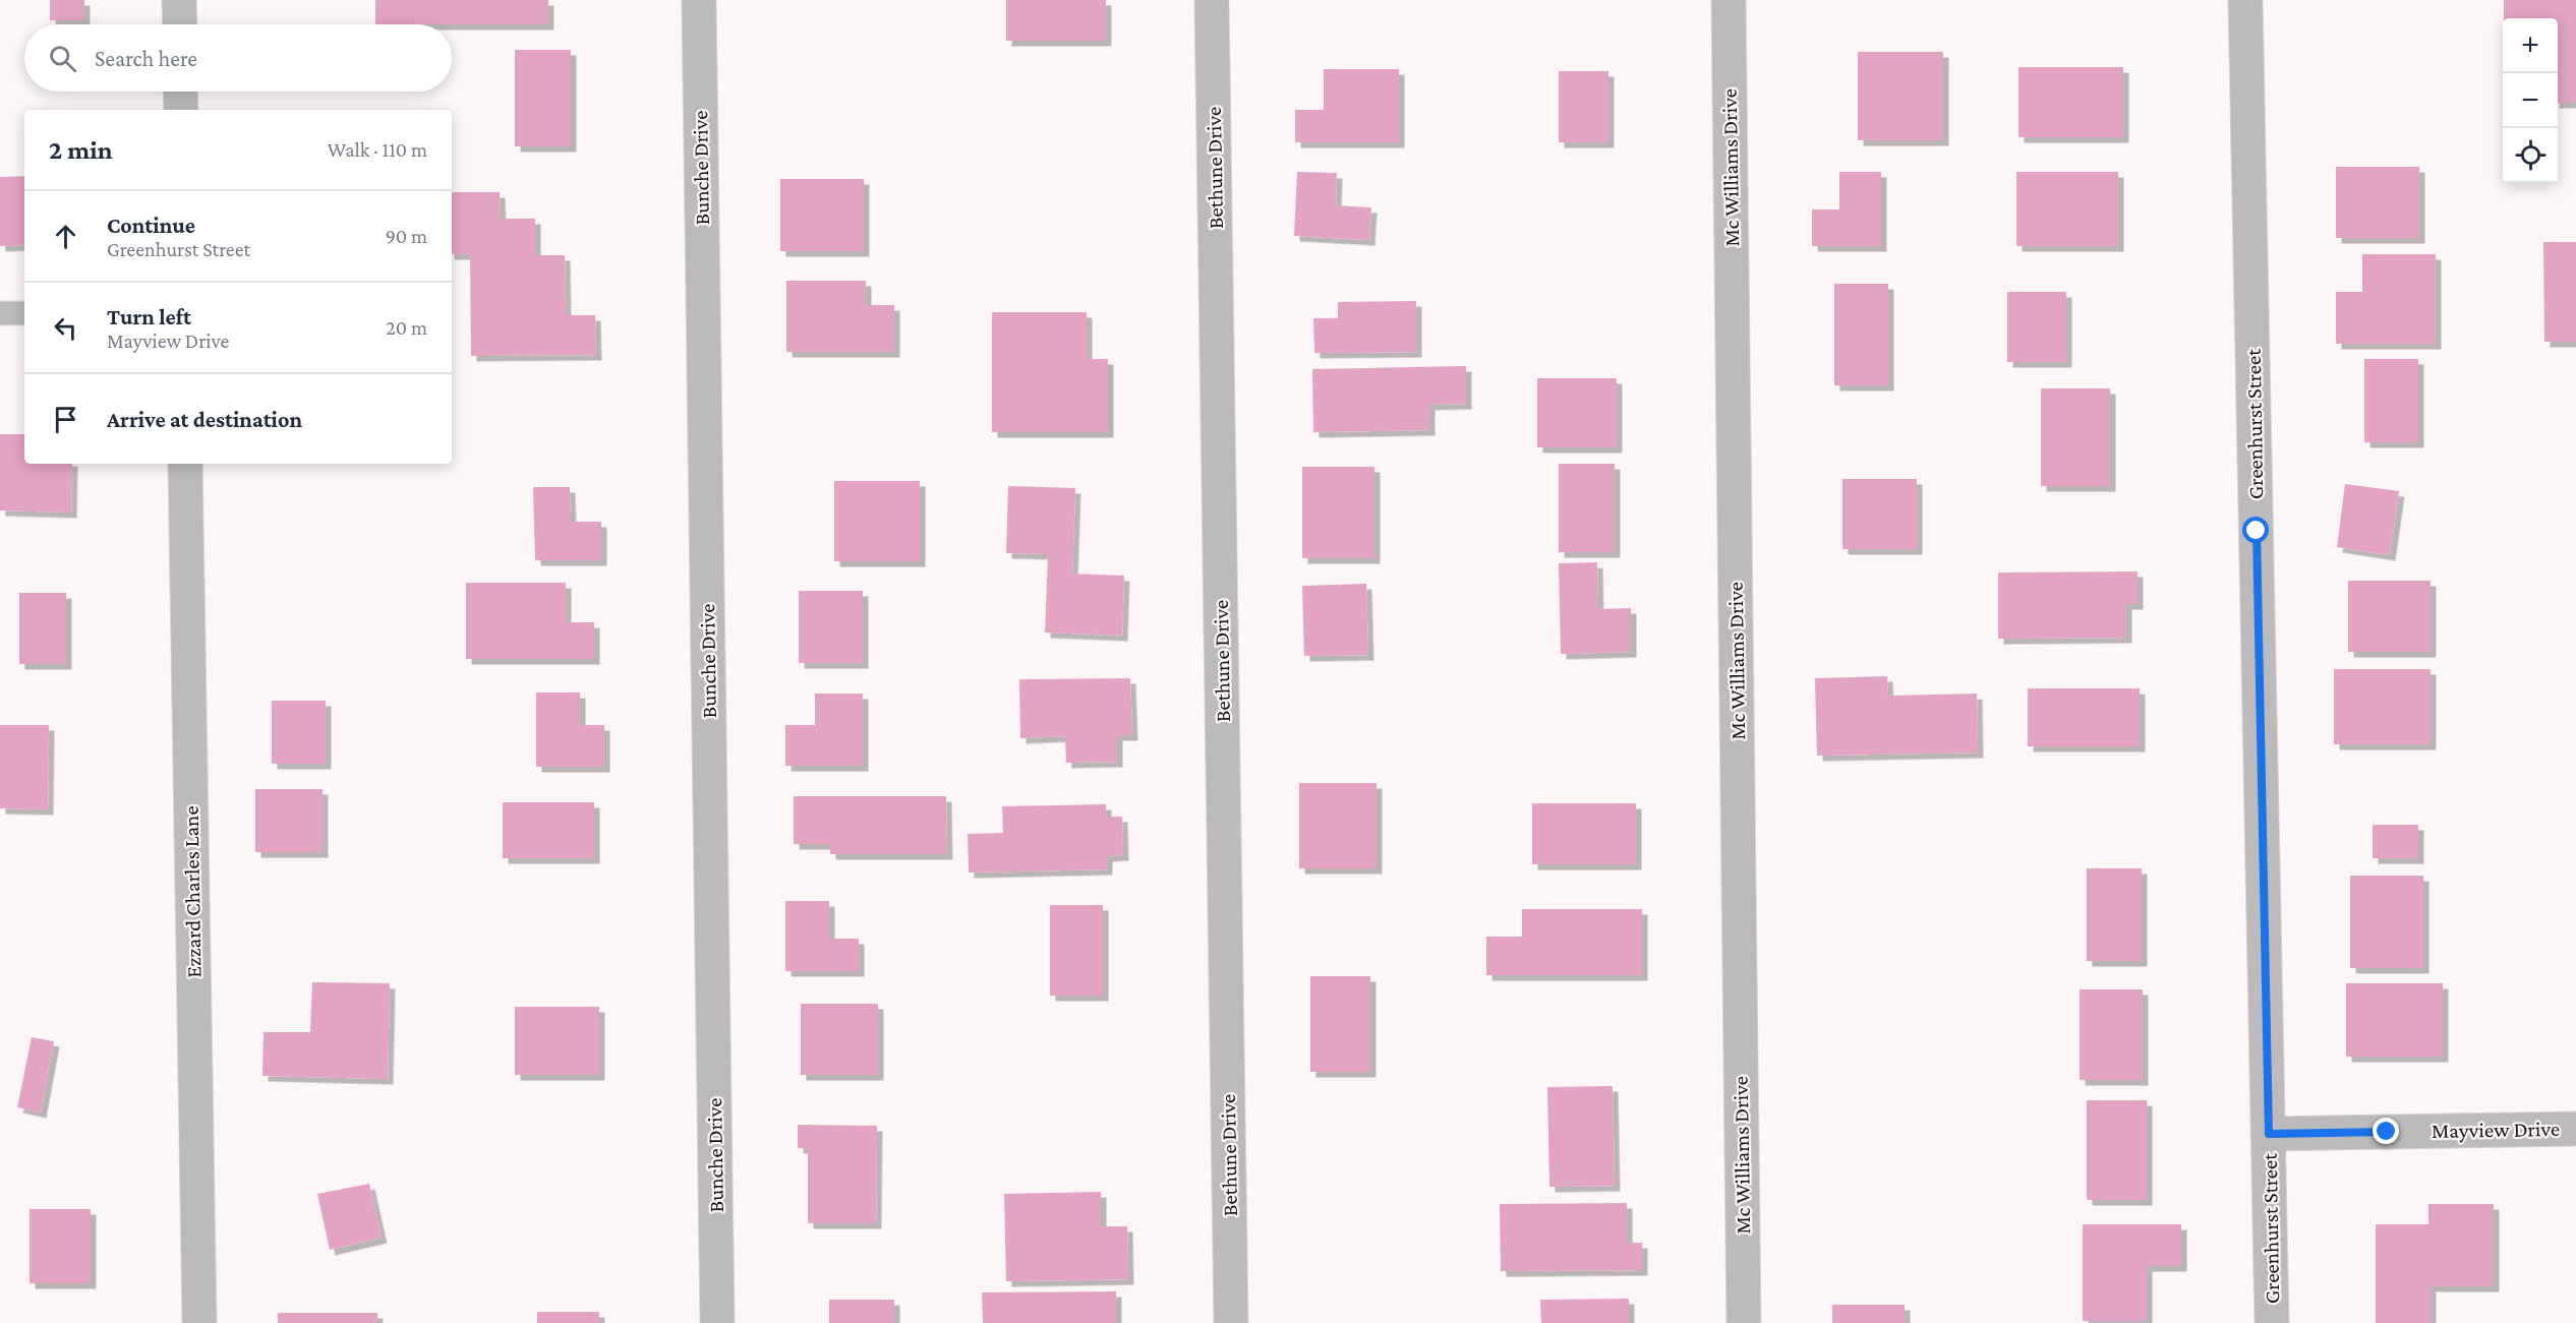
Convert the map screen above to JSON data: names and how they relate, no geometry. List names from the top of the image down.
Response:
{
  "streets": {
    "street": [
      "Bunche Drive",
      "Bethune Drive",
      "Mc Williams Drive",
      "Greenhurst Street",
      "Ezzard Charles Lane",
      "Mayview Drive"
    ]
  },
  "crossings": [
    ["Greenhurst Street", "Mayview Drive"]
  ],
  "page": {
    "map_buttons": ["+", "−"],
    "search": "Search here",
    "heading": ["2 min", "Walk · 110 m"],
    "list": [
      ["Continue", "Greenhurst Street", "90 m"],
      ["Turn left", "Mayview Drive", "20 m"],
      "Arrive at destination"
    ]
  }
}
